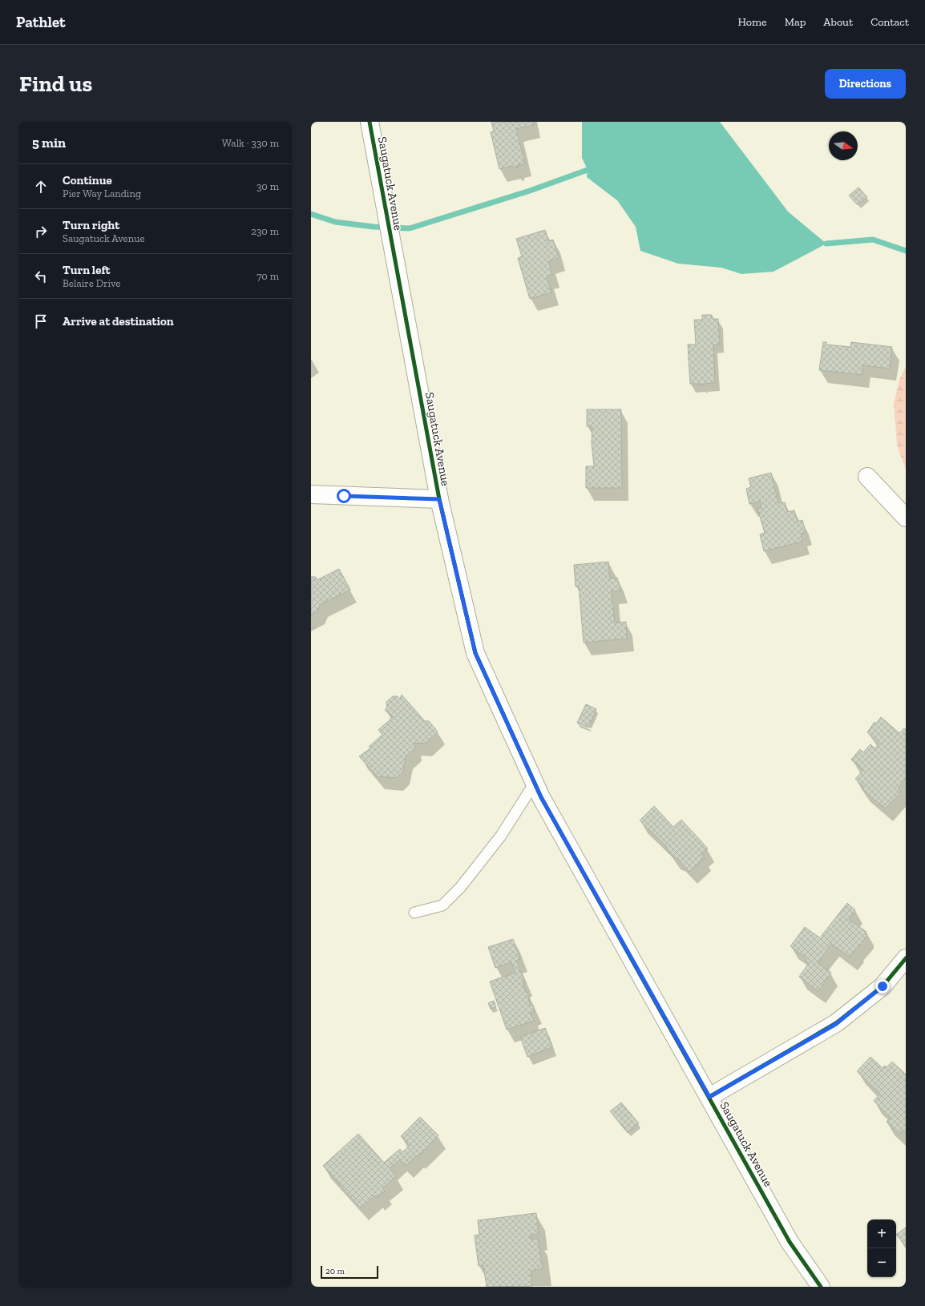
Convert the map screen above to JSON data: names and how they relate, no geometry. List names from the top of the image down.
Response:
{
  "streets": {
    "main road": ["Saugatuck Avenue"]
  },
  "scale_bar": "20 m",
  "north": "right",
  "page": {
    "header": "Pathlet",
    "nav": [
      "Home",
      "Map",
      "About",
      "Contact"
    ],
    "buttons": "Directions",
    "title": "Find us",
    "heading": ["5 min", "Walk · 330 m"],
    "list": [
      ["Continue", "Pier Way Landing", "30 m"],
      ["Turn right", "Saugatuck Avenue", "230 m"],
      ["Turn left", "Belaire Drive", "70 m"],
      "Arrive at destination"
    ],
    "map_buttons": ["+", "−"],
    "scale": "20 m"
  }
}
